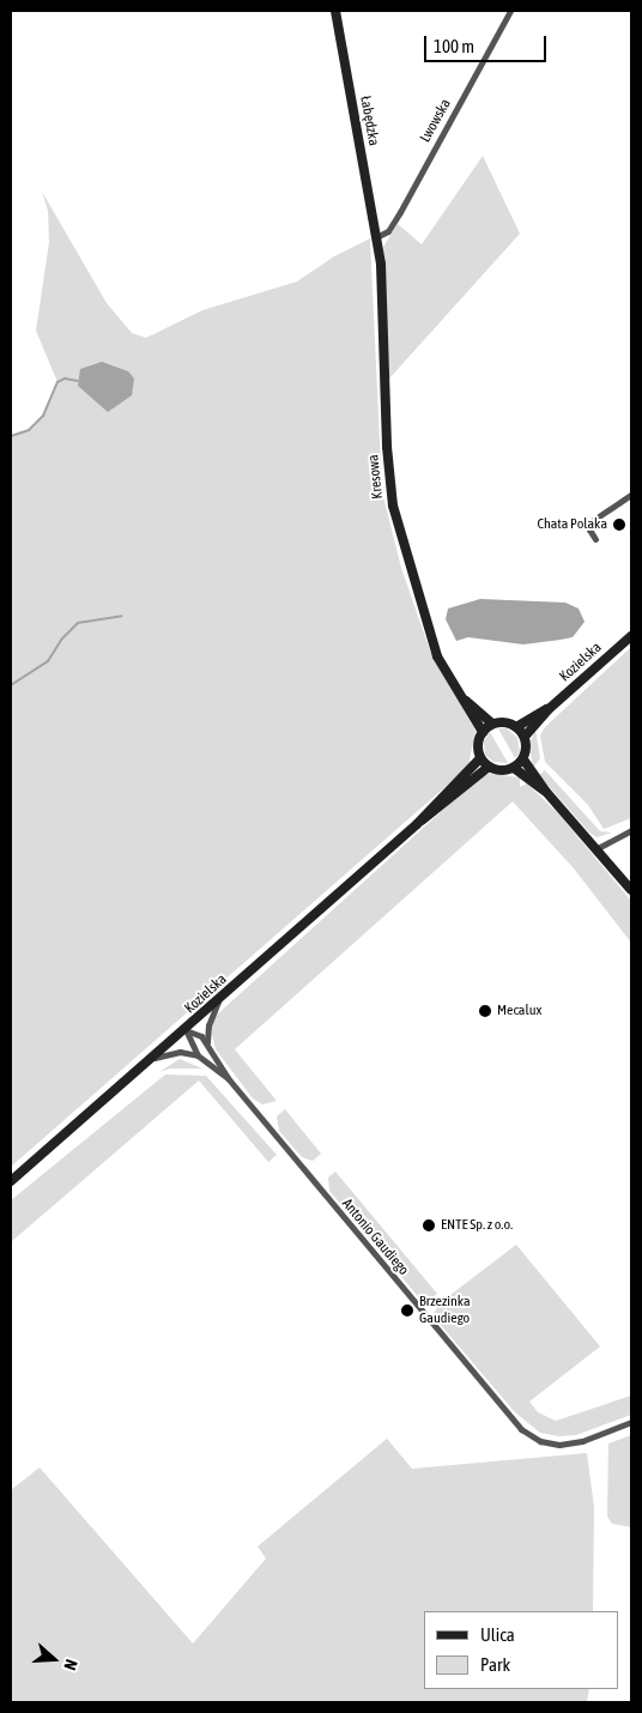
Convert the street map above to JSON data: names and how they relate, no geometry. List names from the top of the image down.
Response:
{
  "streets": {
    "street": [
      "Łabędzka",
      "Lwowska",
      "Kresowa",
      "Kozielska",
      "Antonio Gaudiego"
    ]
  },
  "crossings": [
    ["Łabędzka", "Lwowska"],
    ["Łabędzka", "Kresowa"],
    ["Lwowska", "Kresowa"],
    ["Kresowa", "Kozielska"],
    ["Kozielska", "Antonio Gaudiego"]
  ],
  "places": [
    "Chata Polaka",
    "Mecalux",
    "ENTE Sp. z o.o.",
    "Brzezinka Gaudiego"
  ],
  "legend": ["Ulica", "Park"],
  "scale_bar": "100 m",
  "north": "right"
}
